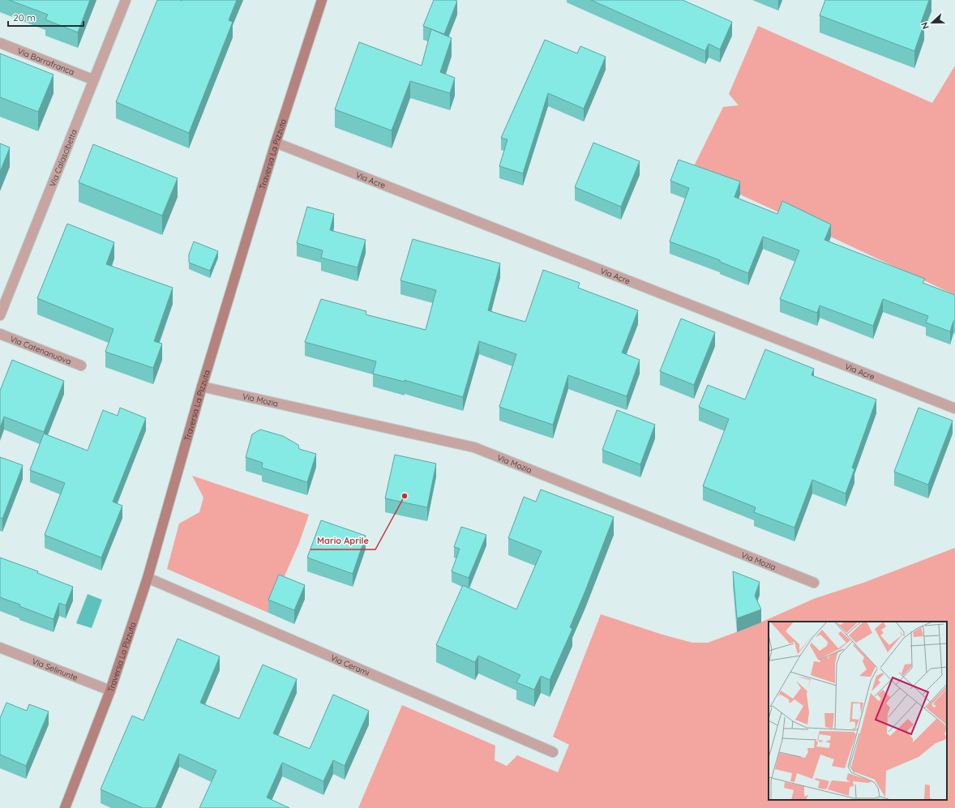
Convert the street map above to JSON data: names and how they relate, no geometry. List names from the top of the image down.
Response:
{
  "streets": {
    "street": [
      "Via Barrafranca",
      "Traversa La Pizzuta",
      "Via Calascibetta",
      "Via Acre",
      "Via Catenanuova",
      "Via Mozia",
      "Via Cerami",
      "Via Selinunte"
    ]
  },
  "crossings": [
    ["Via Barrafranca", "Via Calascibetta"],
    ["Traversa La Pizzuta", "Via Acre"],
    ["Traversa La Pizzuta", "Via Mozia"],
    ["Traversa La Pizzuta", "Via Cerami"],
    ["Traversa La Pizzuta", "Via Selinunte"]
  ],
  "places": ["Mario Aprile"],
  "scale_bar": "20 m",
  "north": "left"
}
